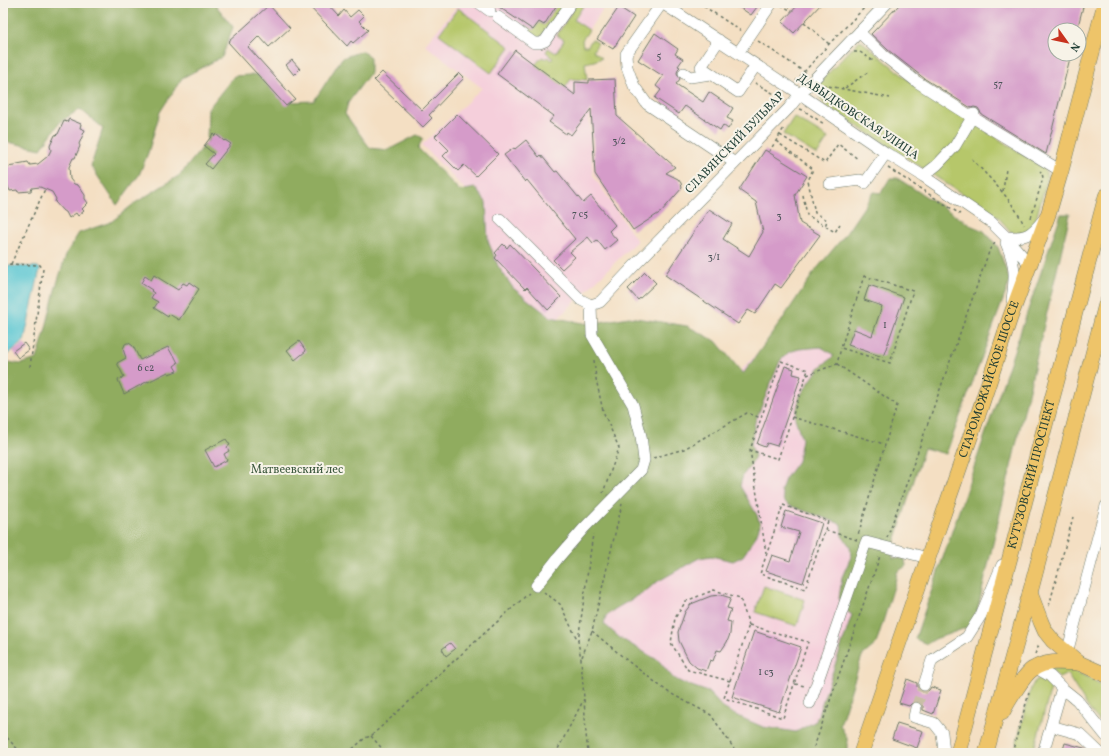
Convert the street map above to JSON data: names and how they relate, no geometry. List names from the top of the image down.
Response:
{
  "streets": {
    "main road": ["СТАРОМОЖАЙСКОЕ ШОССЕ", "КУТУЗОВСКИЙ ПРОСПЕКТ"],
    "street": ["ДАВЫДКОВСКАЯ УЛИЦА", "СЛАВЯНСКИЙ БУЛЬВАР"]
  },
  "crossings": [
    ["ДАВЫДКОВСКАЯ УЛИЦА", "СЛАВЯНСКИЙ БУЛЬВАР"],
    ["ДАВЫДКОВСКАЯ УЛИЦА", "СТАРОМОЖАЙСКОЕ ШОССЕ"]
  ],
  "parks": ["Матвеевский лес"],
  "house_numbers": [
    "5",
    "57",
    "3/2",
    "7 с5",
    "3",
    "3/1",
    "1",
    "6 с2",
    "1 с3"
  ],
  "north": "bottom right"
}
